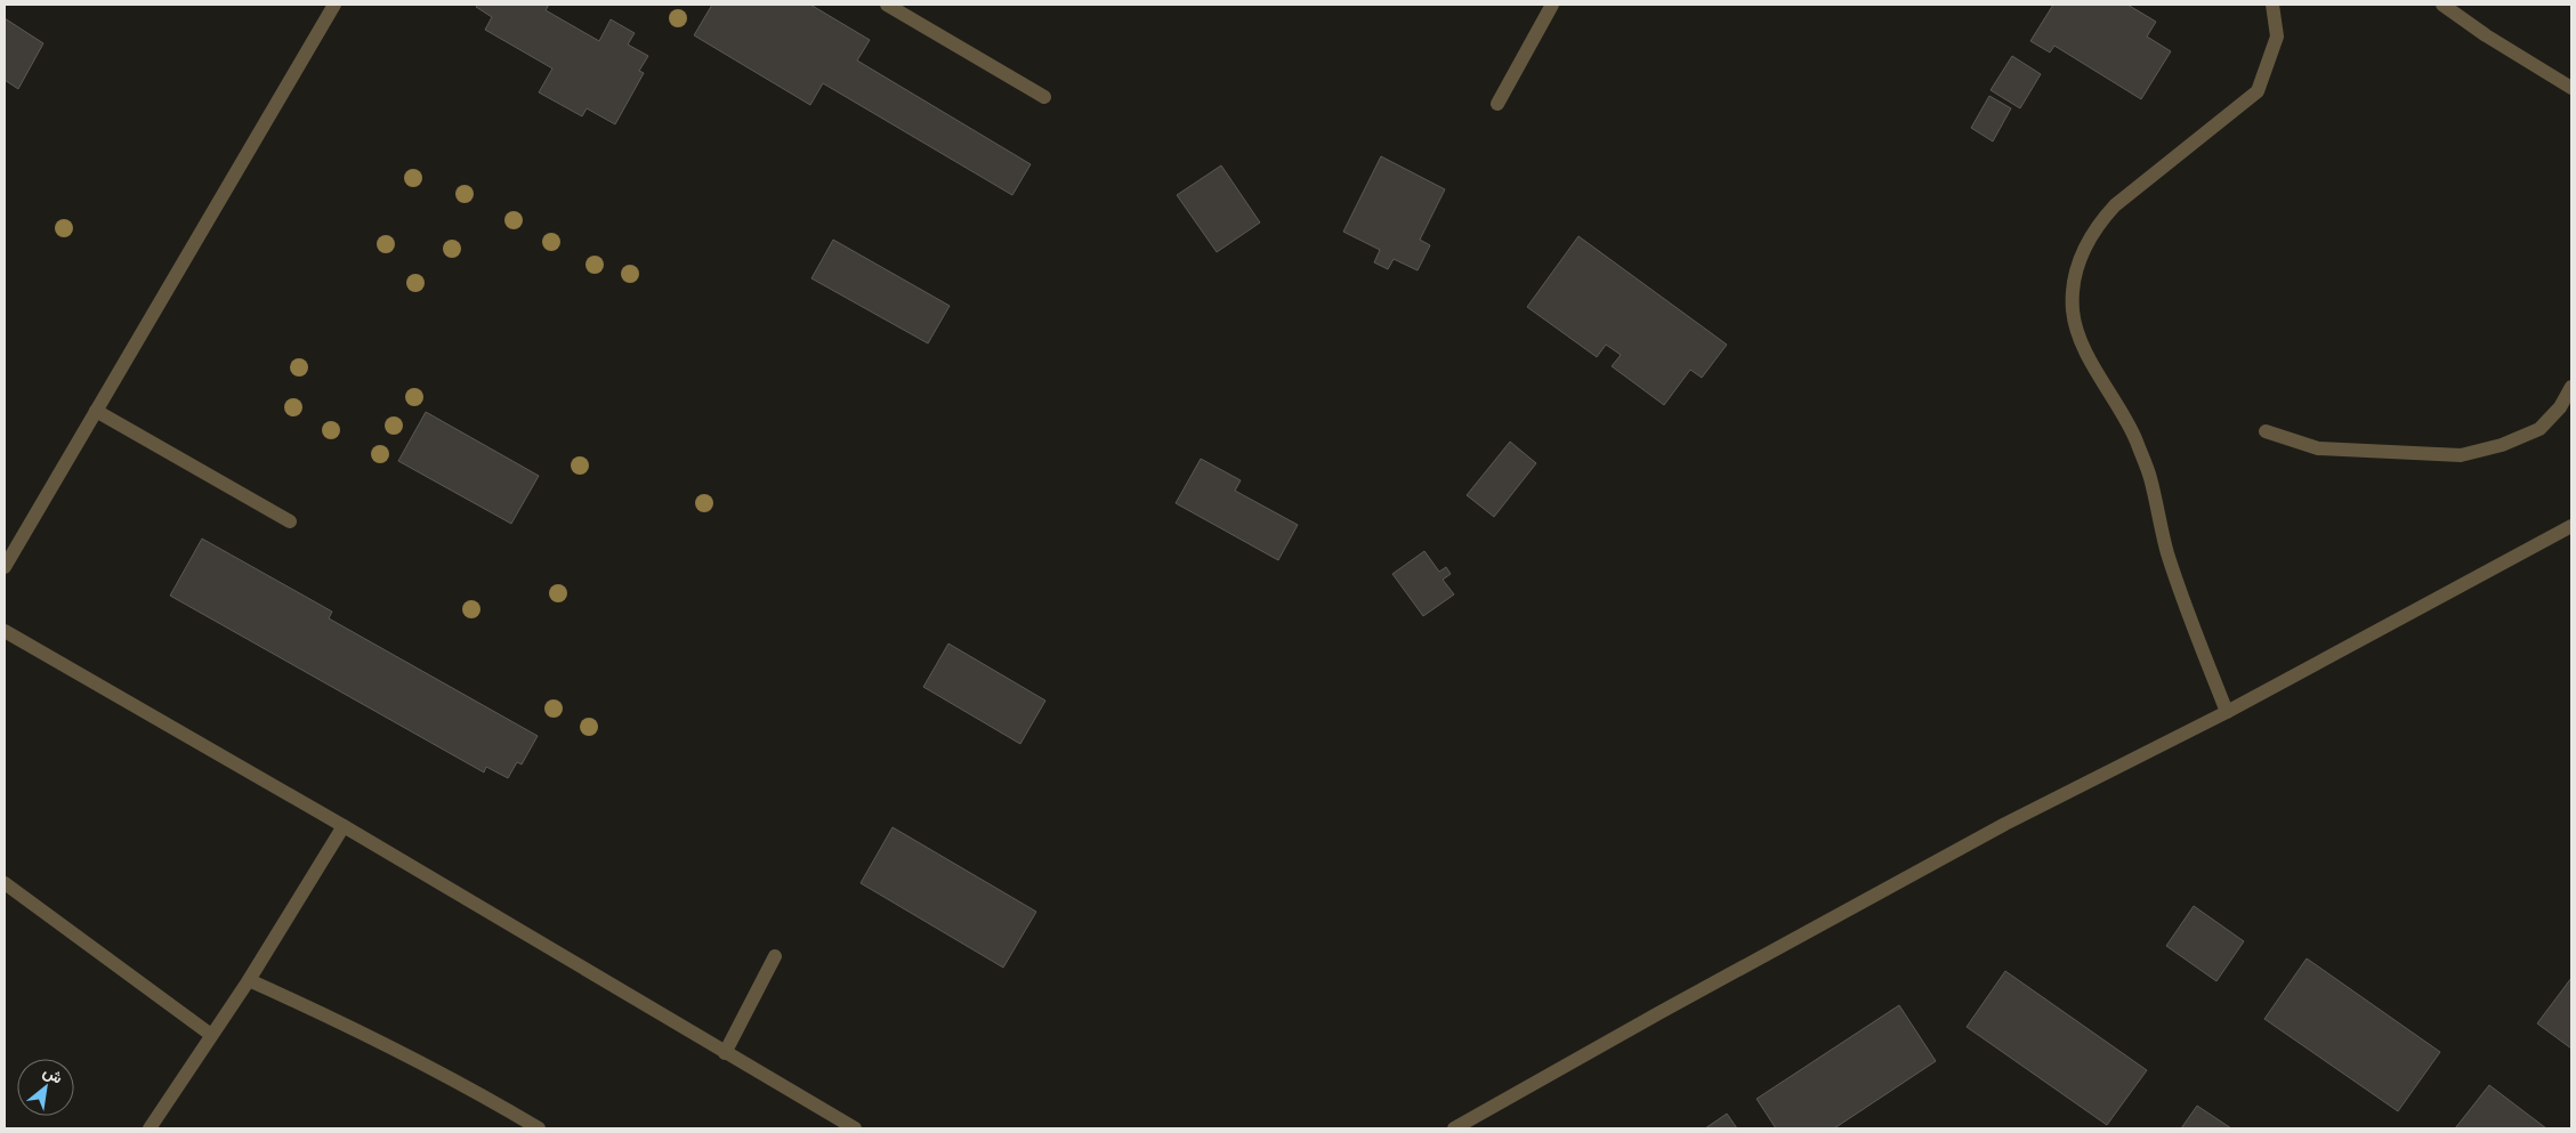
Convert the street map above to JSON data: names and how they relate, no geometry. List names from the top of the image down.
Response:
{
  "north": "top right"
}
